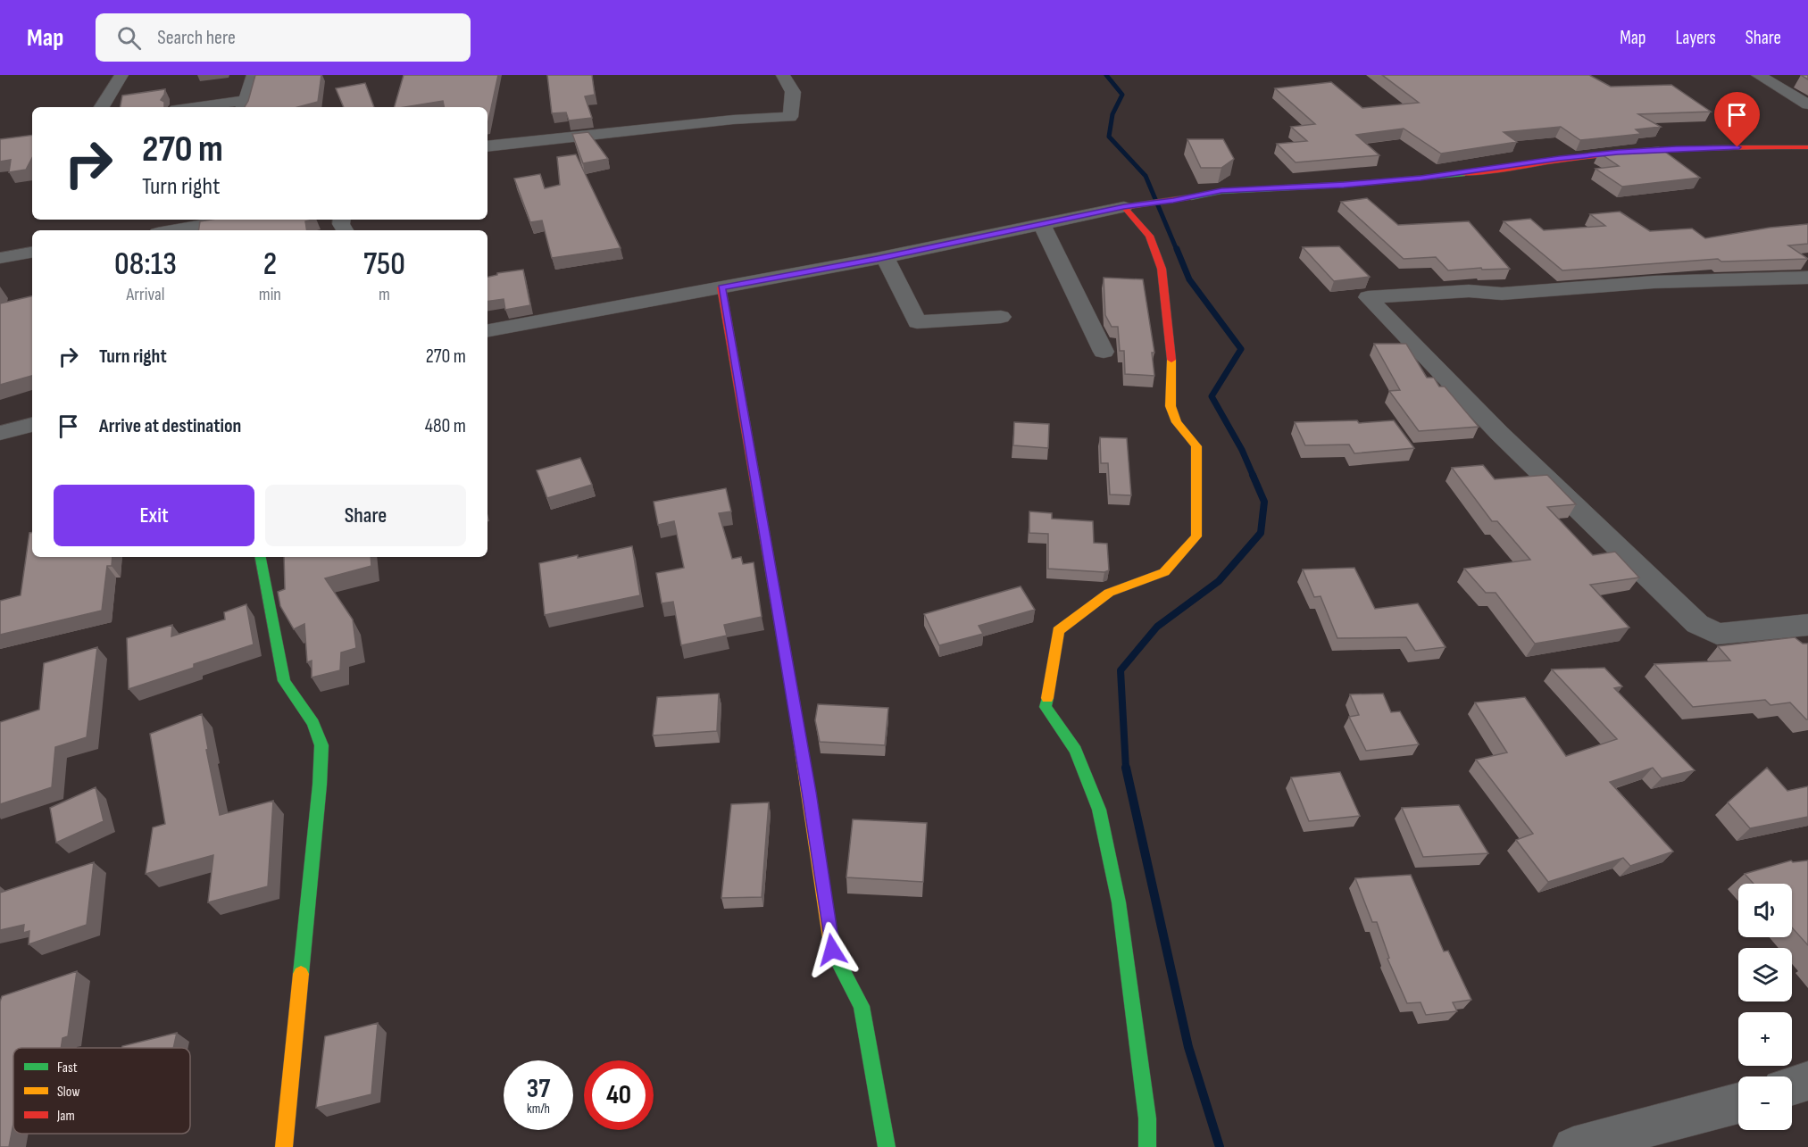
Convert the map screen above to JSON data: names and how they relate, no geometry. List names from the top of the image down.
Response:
{
  "legend": ["Fast", "Slow", "Jam"],
  "page": {
    "header": "Map",
    "search": "Search here",
    "nav": ["Map", "Layers", "Share"],
    "turn": ["270 m", "Turn right"],
    "eta": [
      "08:13",
      "Arrival",
      "2",
      "min",
      "750",
      "m"
    ],
    "list": [
      {
        "name": "Turn right",
        "value": "270 m"
      },
      {
        "name": "Arrive at destination",
        "value": "480 m"
      }
    ],
    "buttons": ["Exit", "Share"],
    "map_buttons": ["+", "−"],
    "speed": "37 km/h",
    "limit": "40"
  }
}
